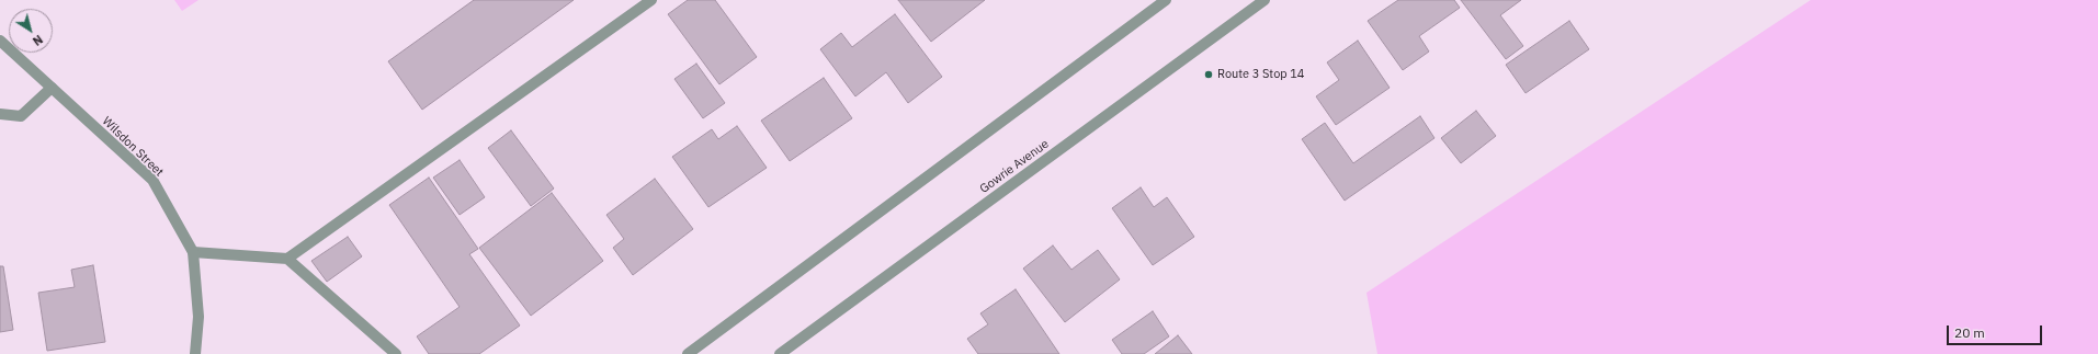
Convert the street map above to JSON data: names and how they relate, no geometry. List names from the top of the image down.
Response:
{
  "streets": {
    "street": ["Wilsdon Street", "Gowrie Avenue"]
  },
  "places": ["Route 3 Stop 14"],
  "scale_bar": "20 m",
  "north": "bottom right"
}
